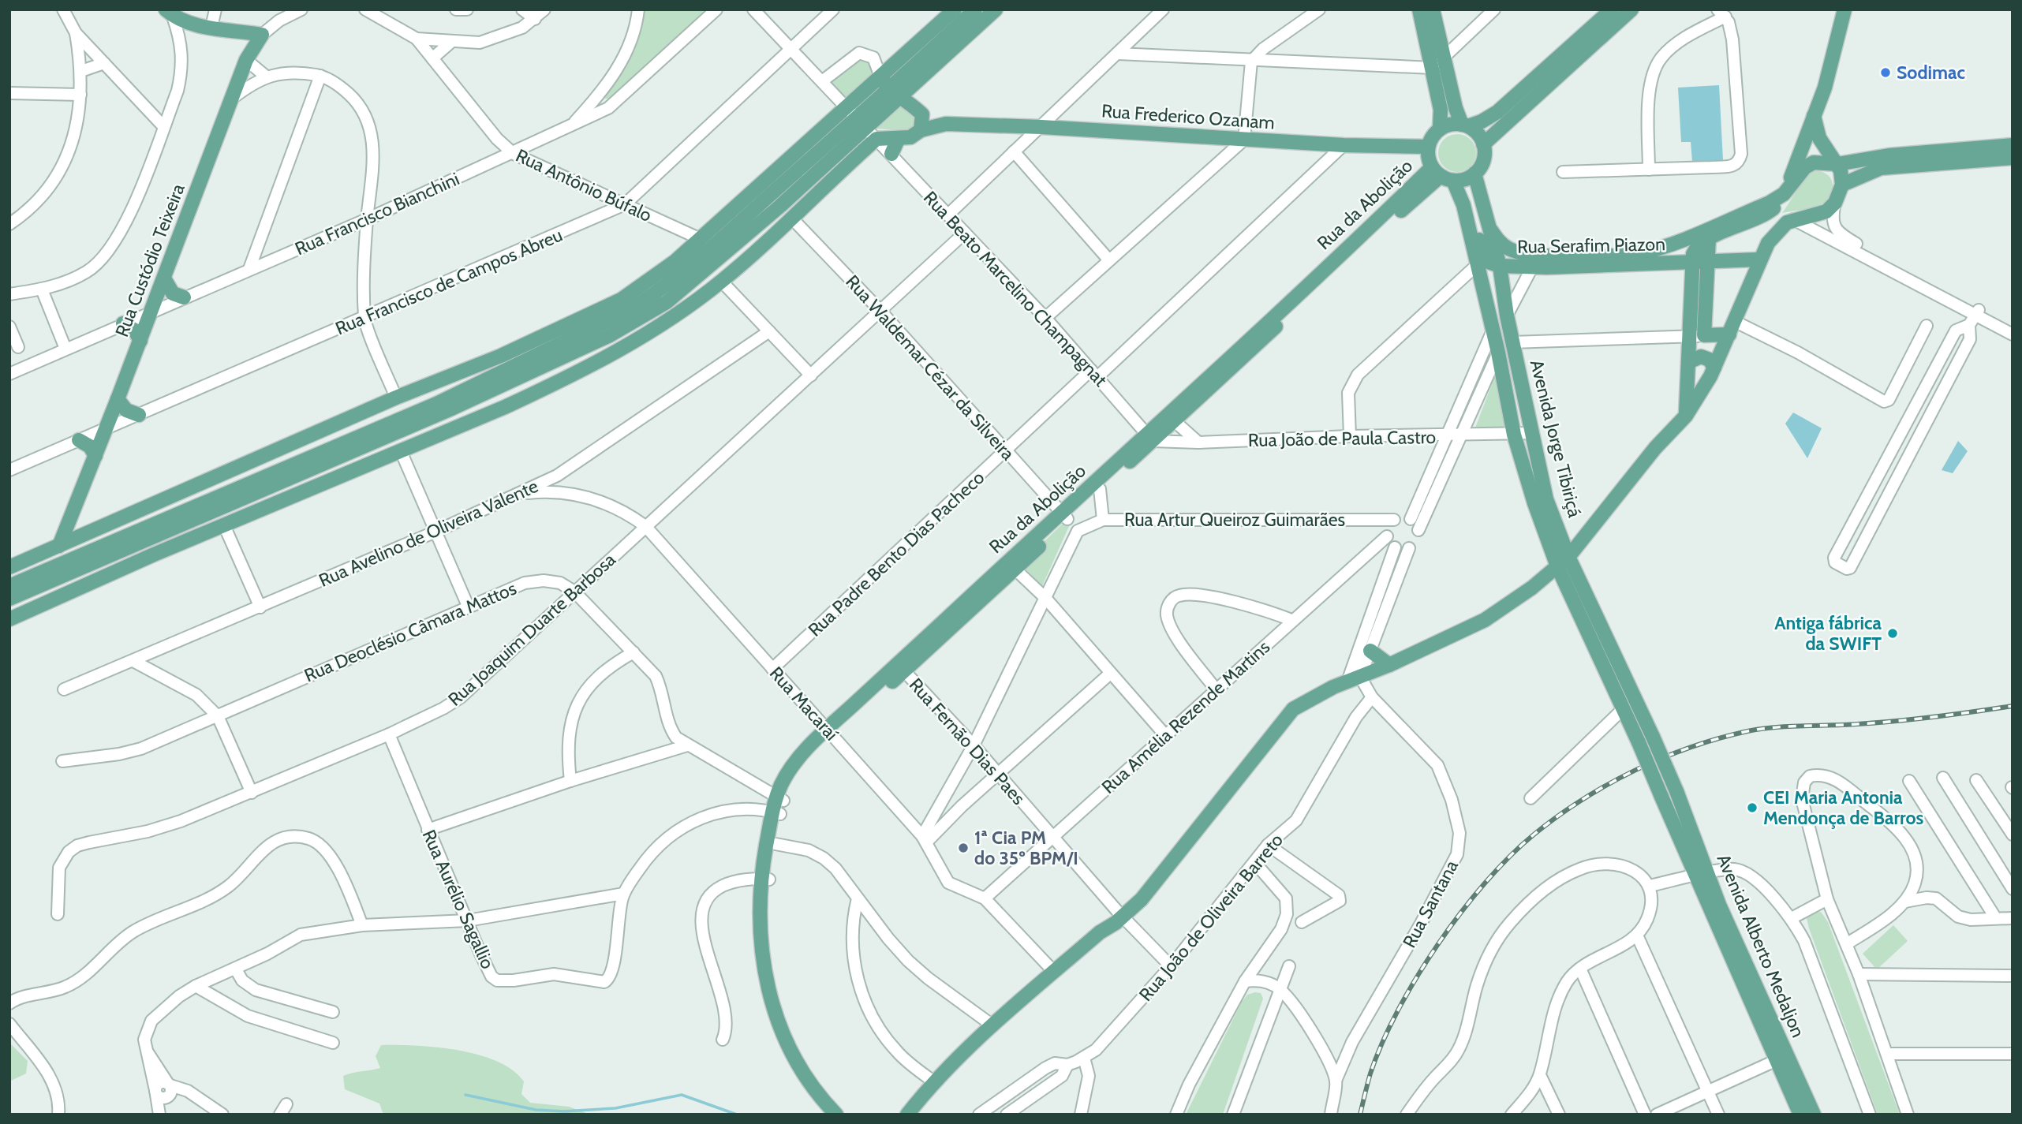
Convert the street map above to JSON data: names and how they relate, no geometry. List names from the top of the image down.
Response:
{
  "streets": {
    "main road": [
      "Rua Frederico Ozanam",
      "Rua da Abolição",
      "Rua Serafim Piazon",
      "Rua Custódio Teixeira",
      "Avenida Jorge Tibiriçá",
      "Avenida Alberto Medaljon"
    ],
    "street": [
      "Rua Antônio Búfalo",
      "Rua Francisco Bianchini",
      "Rua Francisco de Campos Abreu",
      "Rua Beato Marcelino Champagnat",
      "Rua Waldemar Cézar da Silveira",
      "Rua João de Paula Castro",
      "Rua Artur Queiroz Guimarães",
      "Rua Avelino de Oliveira Valente",
      "Rua Padre Bento Dias Pacheco",
      "Rua Joaquim Duarte Barbosa",
      "Rua Deoclésio Câmara Mattos",
      "Rua Macaraí",
      "Rua Amélia Rezende Martins",
      "Rua Fernão Dias Paes",
      "Rua Aurélio Sagallio",
      "Rua Santana",
      "Rua João de Oliveira Barreto"
    ]
  },
  "crossings": [
    ["Rua Frederico Ozanam", "Rua da Abolição"],
    ["Rua Frederico Ozanam", "Rua Beato Marcelino Champagnat"],
    ["Rua Frederico Ozanam", "Avenida Jorge Tibiriçá"],
    ["Rua Frederico Ozanam", "Rua Padre Bento Dias Pacheco"],
    ["Rua Antônio Búfalo", "Rua Francisco Bianchini"],
    ["Rua Antônio Búfalo", "Rua Francisco de Campos Abreu"],
    ["Rua da Abolição", "Rua Beato Marcelino Champagnat"],
    ["Rua da Abolição", "Rua Waldemar Cézar da Silveira"],
    ["Rua da Abolição", "Rua João de Paula Castro"],
    ["Rua da Abolição", "Avenida Jorge Tibiriçá"],
    ["Rua da Abolição", "Rua Deoclésio Câmara Mattos"],
    ["Rua da Abolição", "Rua Macaraí"],
    ["Rua da Abolição", "Rua Fernão Dias Paes"],
    ["Rua Francisco Bianchini", "Rua Custódio Teixeira"],
    ["Rua Serafim Piazon", "Avenida Jorge Tibiriçá"],
    ["Rua Custódio Teixeira", "Rua Francisco de Campos Abreu"],
    ["Rua Francisco de Campos Abreu", "Rua Beato Marcelino Champagnat"],
    ["Rua Beato Marcelino Champagnat", "Rua João de Paula Castro"],
    ["Rua Beato Marcelino Champagnat", "Rua Padre Bento Dias Pacheco"],
    ["Rua Beato Marcelino Champagnat", "Rua Joaquim Duarte Barbosa"],
    ["Rua Waldemar Cézar da Silveira", "Rua Padre Bento Dias Pacheco"],
    ["Rua Waldemar Cézar da Silveira", "Rua Joaquim Duarte Barbosa"],
    ["Rua João de Paula Castro", "Avenida Jorge Tibiriçá"],
    ["Avenida Jorge Tibiriçá", "Avenida Alberto Medaljon"],
    ["Rua Artur Queiroz Guimarães", "Rua Amélia Rezende Martins"],
    ["Rua Avelino de Oliveira Valente", "Rua Macaraí"],
    ["Rua Padre Bento Dias Pacheco", "Rua Macaraí"],
    ["Rua Joaquim Duarte Barbosa", "Rua Deoclésio Câmara Mattos"],
    ["Rua Joaquim Duarte Barbosa", "Rua Macaraí"],
    ["Rua Joaquim Duarte Barbosa", "Rua Aurélio Sagallio"],
    ["Rua Macaraí", "Rua Amélia Rezende Martins"],
    ["Rua Amélia Rezende Martins", "Rua Fernão Dias Paes"],
    ["Rua Fernão Dias Paes", "Rua João de Oliveira Barreto"],
    ["Rua Santana", "Rua João de Oliveira Barreto"]
  ],
  "places": [
    "Sodimac",
    "Antiga fábrica da SWIFT",
    "CEI Maria Antonia Mendonça de Barros",
    "1ª Cia PM do 35º BPM/I"
  ]
}
